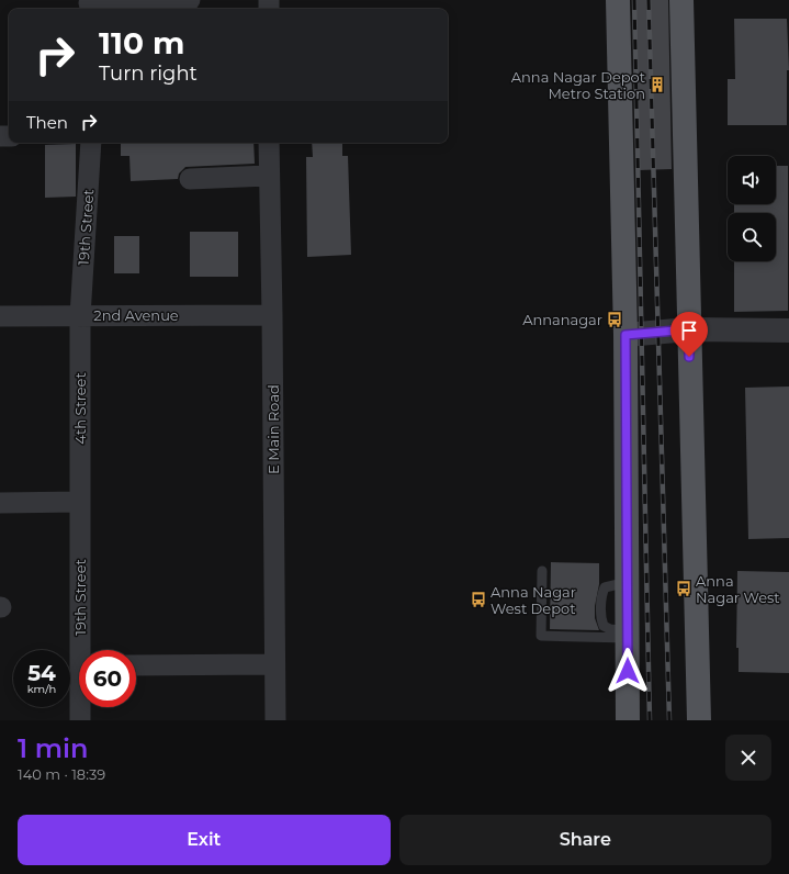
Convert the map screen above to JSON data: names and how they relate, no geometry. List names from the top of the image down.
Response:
{
  "streets": {
    "street": [
      "19th Street",
      "2nd Avenue",
      "4th Street",
      "E Main Road"
    ]
  },
  "crossings": [
    ["19th Street", "2nd Avenue"],
    ["19th Street", "4th Street"],
    ["2nd Avenue", "4th Street"],
    ["2nd Avenue", "E Main Road"]
  ],
  "places": {
    "building": ["Anna Nagar Depot Metro Station"],
    "bus stop": ["Annanagar", "Anna Nagar West", "Anna Nagar West Depot"]
  },
  "page": {
    "turn": ["110 m", "Turn right"],
    "then": "Then",
    "speed": "54 km/h",
    "limit": "60",
    "heading": ["1 min", "140 m · 18:39"],
    "buttons": ["Exit", "Share"]
  }
}
